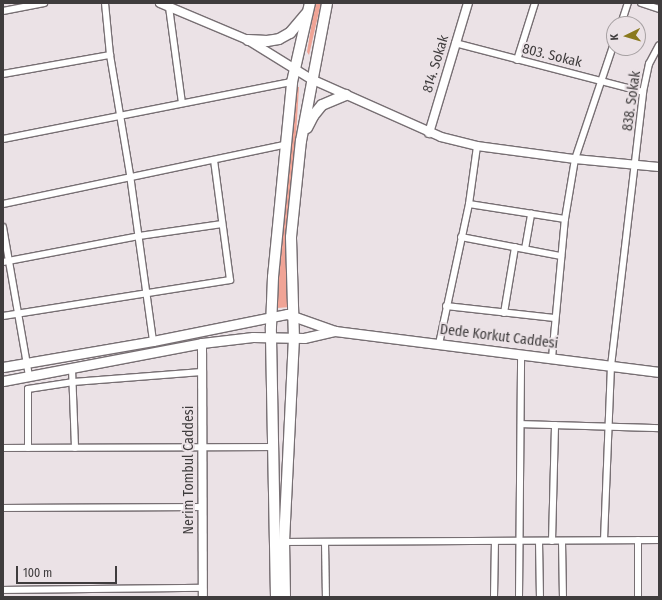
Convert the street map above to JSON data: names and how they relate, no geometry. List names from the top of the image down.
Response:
{
  "streets": {
    "main road": ["Dede Korkut Caddesi"],
    "street": [
      "803. Sokak",
      "814. Sokak",
      "838. Sokak",
      "Nerim Tombul Caddesi"
    ]
  },
  "crossings": [
    ["803. Sokak", "814. Sokak"],
    ["803. Sokak", "838. Sokak"],
    ["838. Sokak", "Dede Korkut Caddesi"],
    ["Dede Korkut Caddesi", "Nerim Tombul Caddesi"]
  ],
  "scale_bar": "100 m",
  "north": "left"
}
